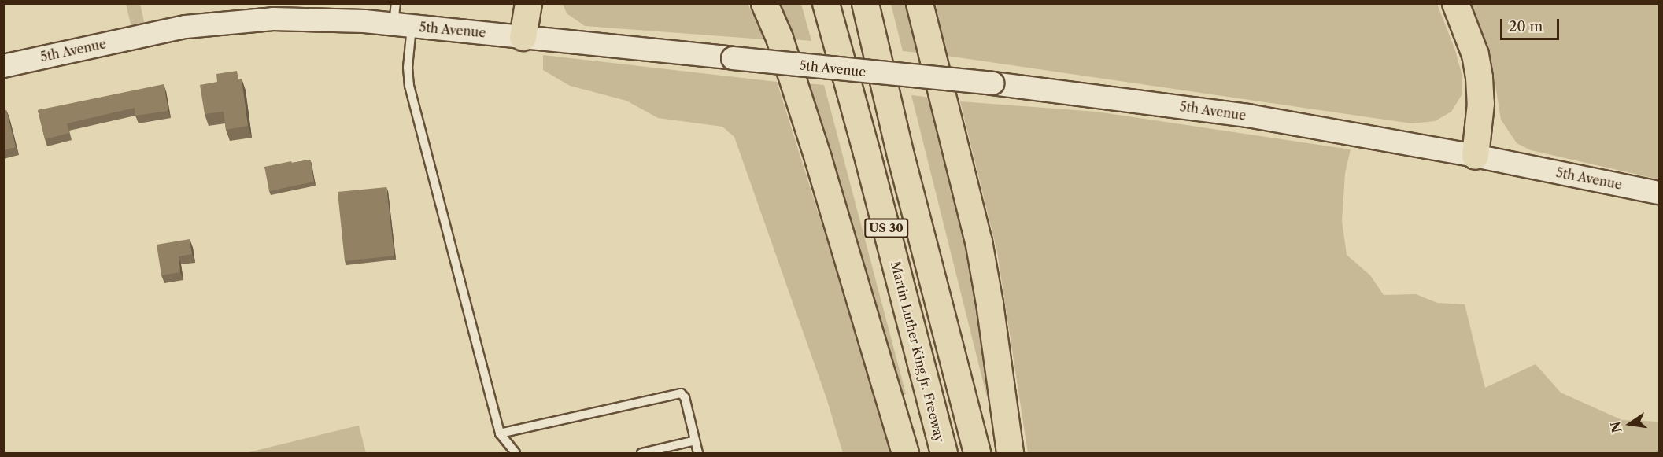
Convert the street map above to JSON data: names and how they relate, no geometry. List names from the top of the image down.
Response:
{
  "streets": {
    "highway": ["US 30", "Martin Luther King Jr. Freeway"],
    "street": ["5th Avenue"]
  },
  "scale_bar": "20 m",
  "north": "left"
}
